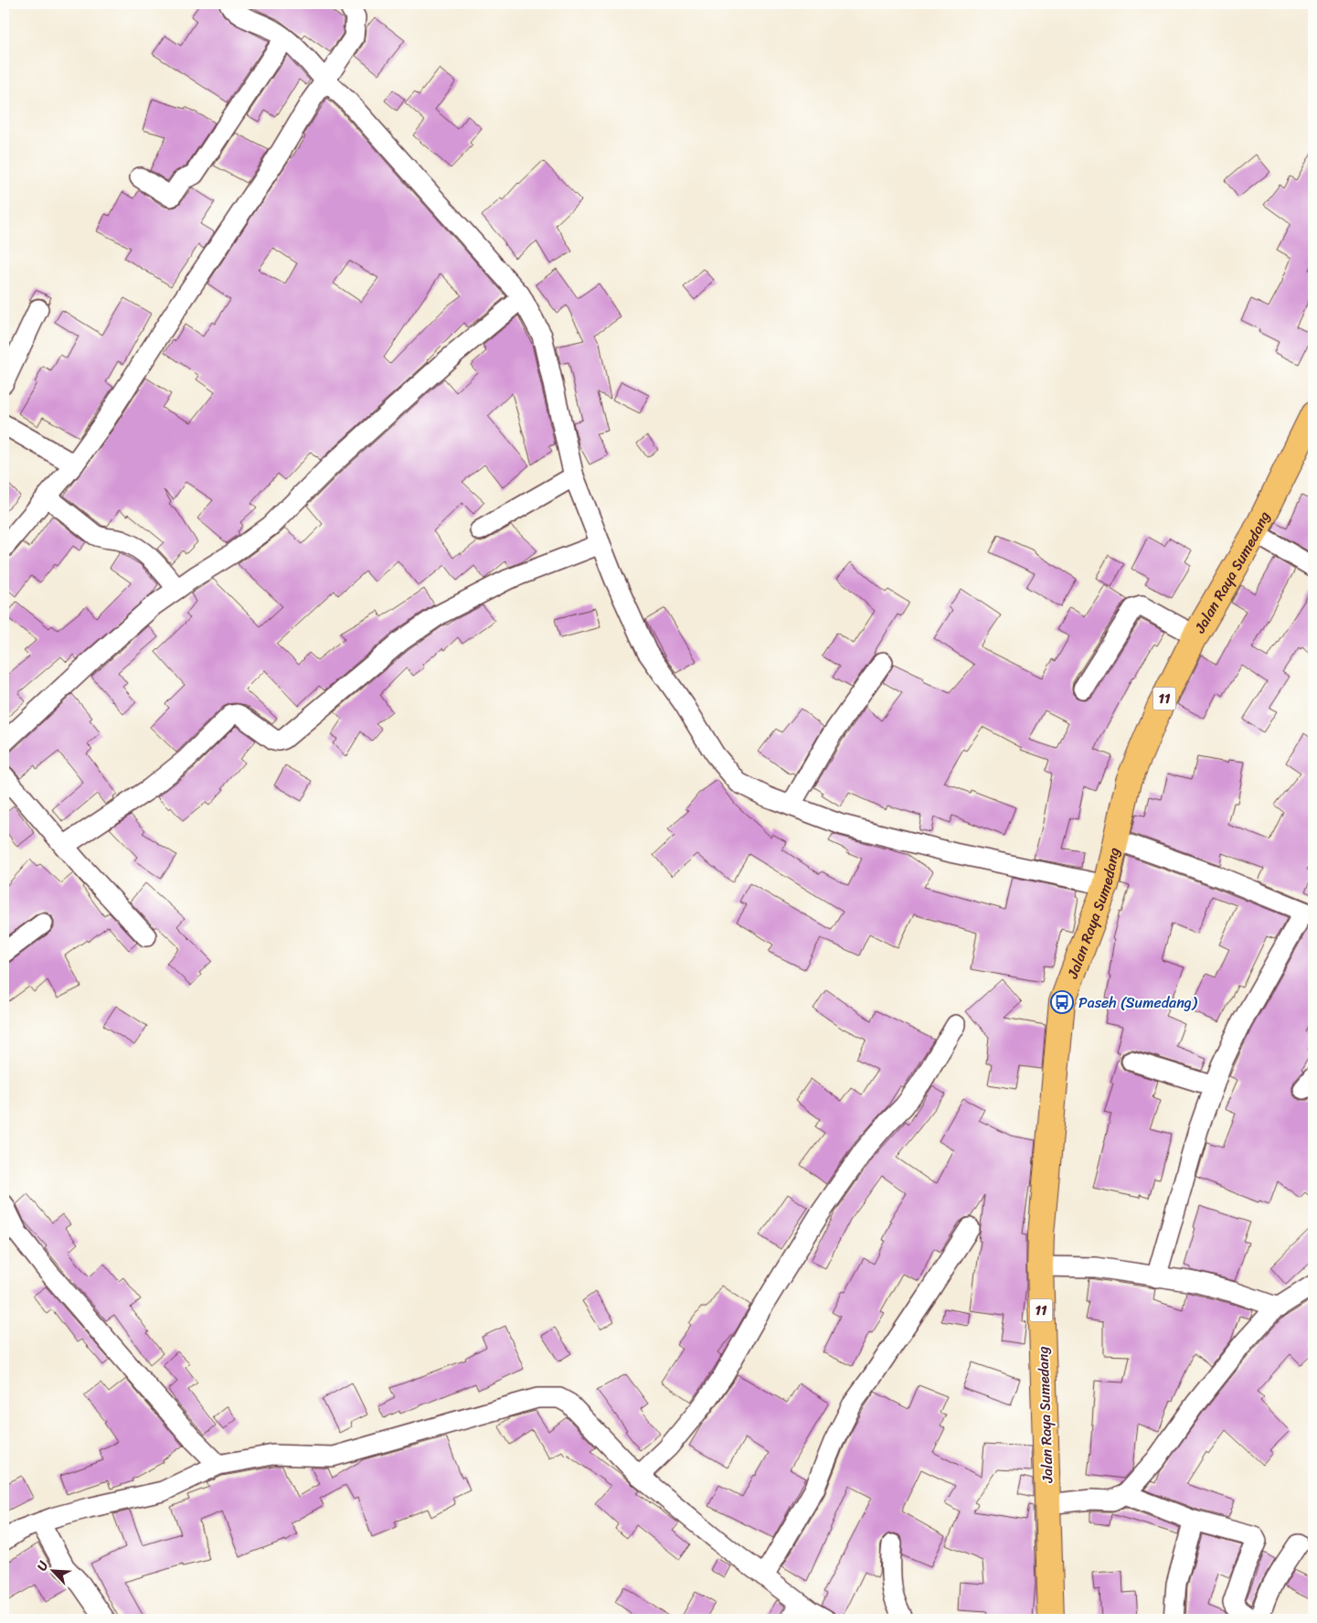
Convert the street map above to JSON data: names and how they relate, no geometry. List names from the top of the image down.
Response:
{
  "streets": {
    "highway": ["Jalan Raya Sumedang", "11"]
  },
  "places": {
    "bus stop": ["Paseh (Sumedang)"]
  },
  "north": "top left"
}
